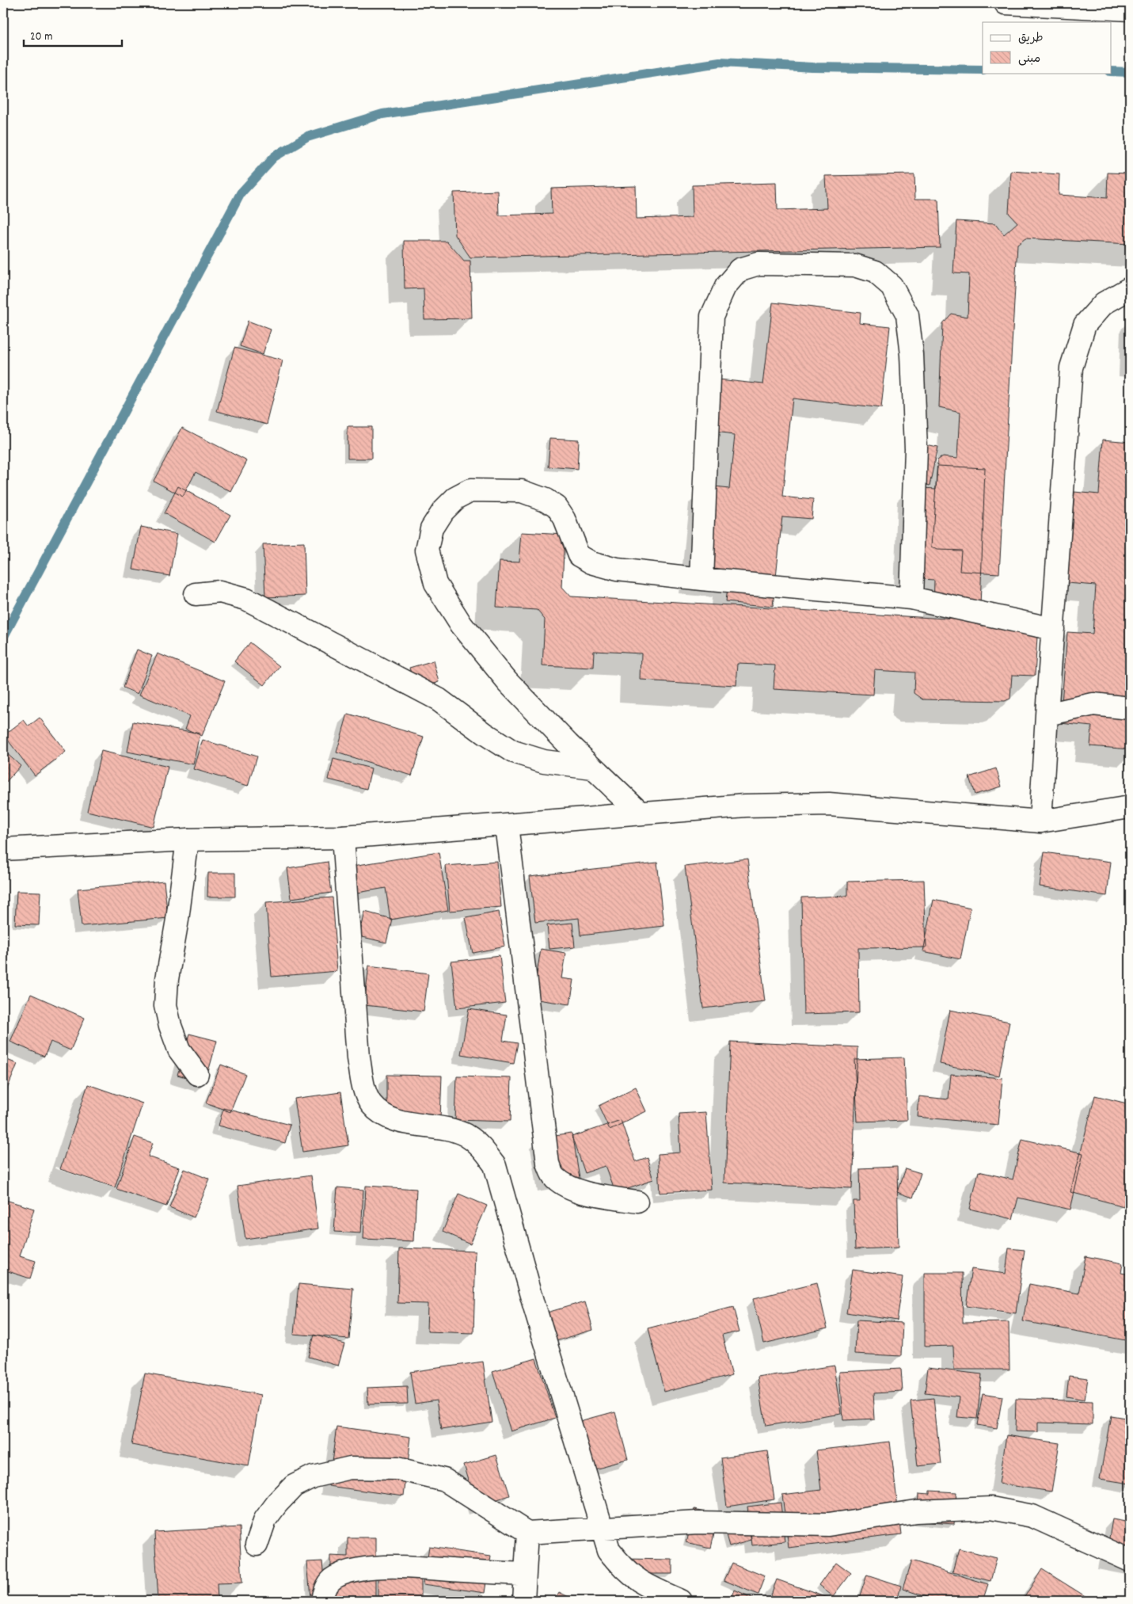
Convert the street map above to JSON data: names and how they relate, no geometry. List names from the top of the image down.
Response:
{
  "legend": ["طريق", "مبنى"],
  "scale_bar": "20 m"
}
